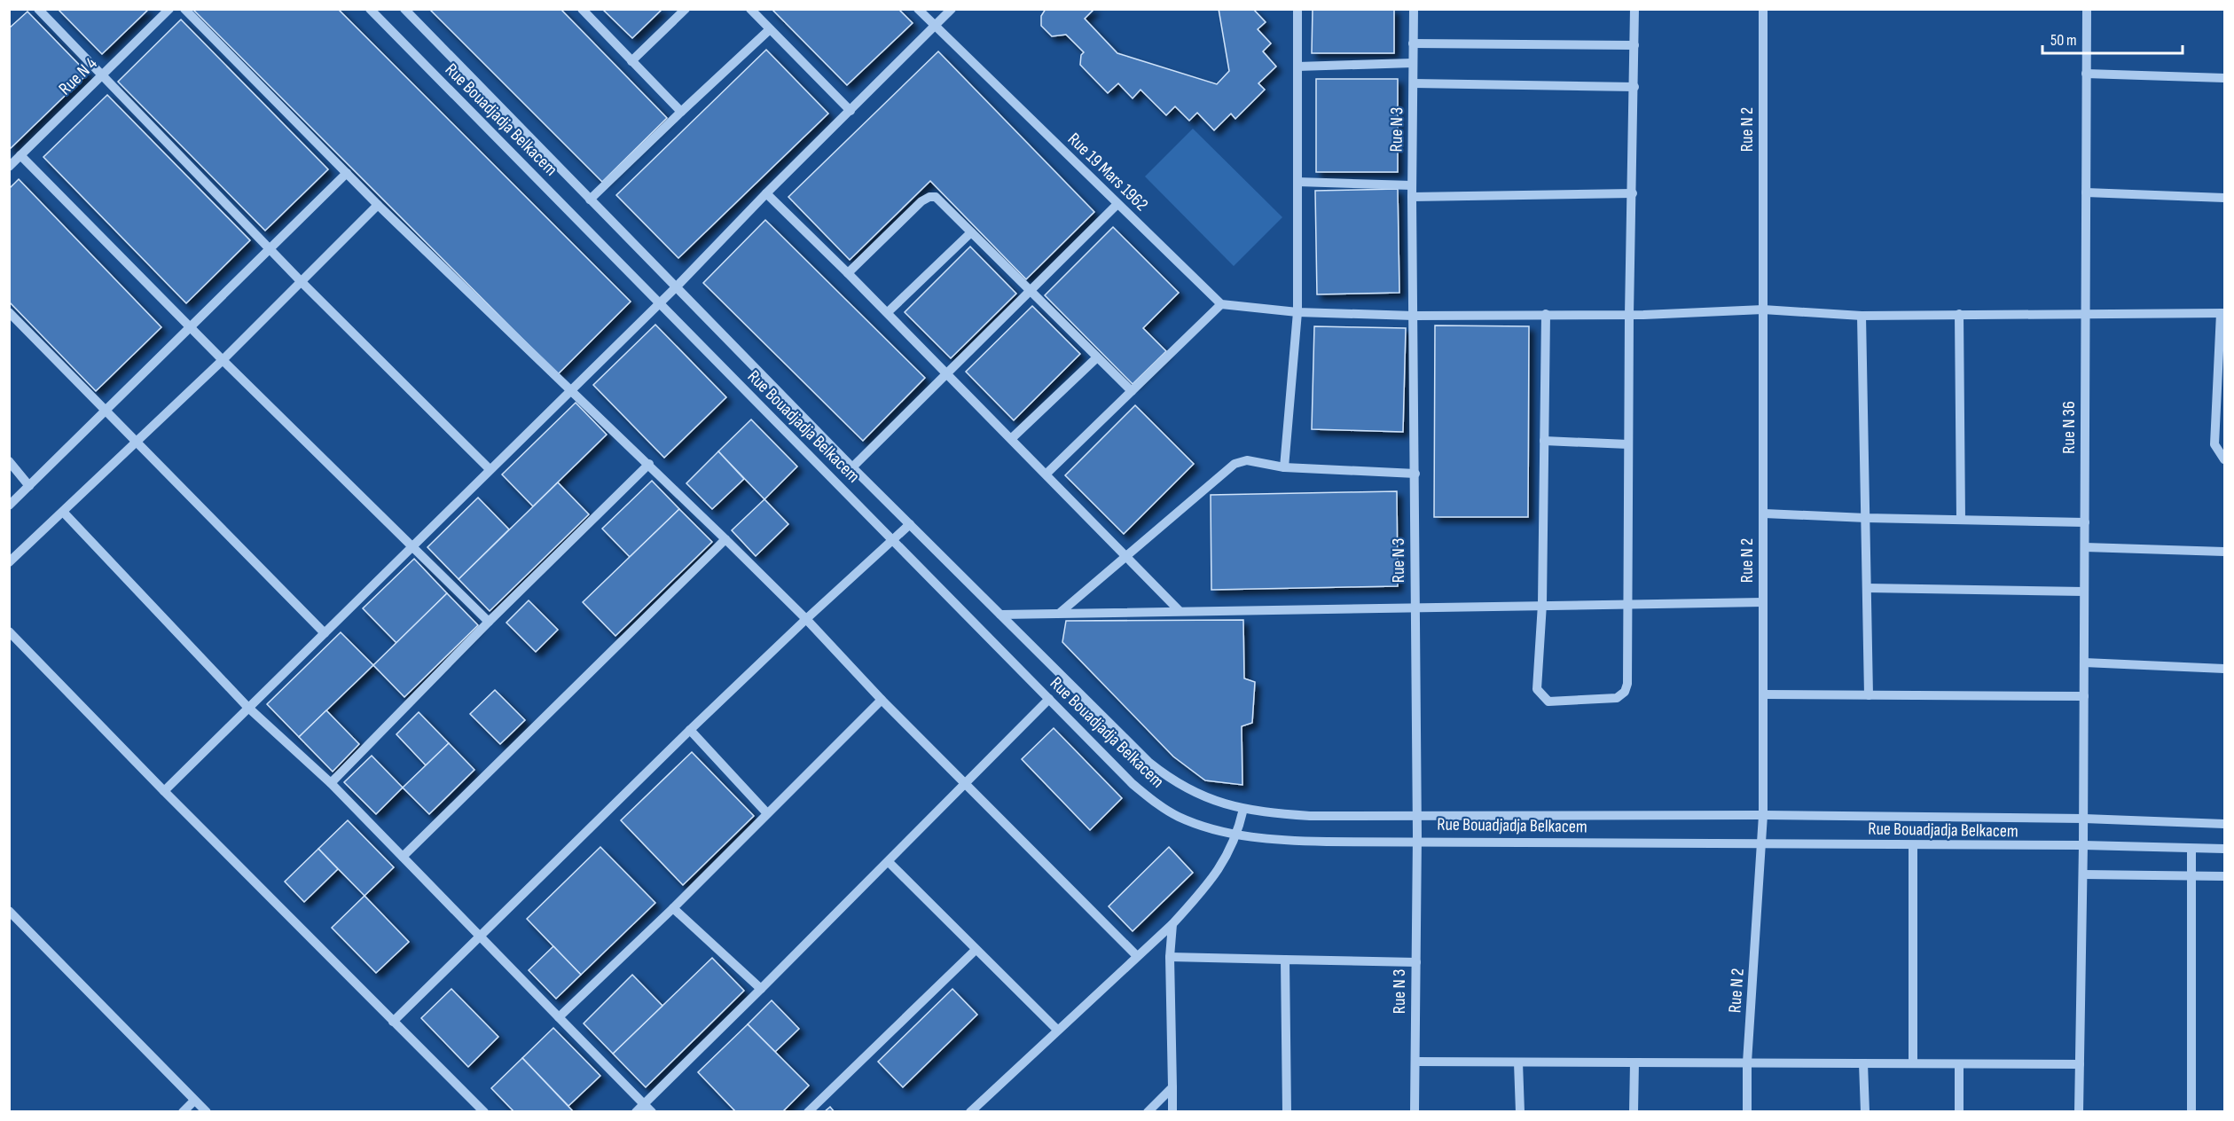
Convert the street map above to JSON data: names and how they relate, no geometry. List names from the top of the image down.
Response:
{
  "streets": {
    "street": [
      "Rue N 4",
      "Rue Bouadjadja Belkacem",
      "Rue N 3",
      "Rue N 2",
      "Rue 19 Mars 1962",
      "Rue N 36"
    ]
  },
  "crossings": [
    ["Rue Bouadjadja Belkacem", "Rue N 3"],
    ["Rue Bouadjadja Belkacem", "Rue N 2"],
    ["Rue Bouadjadja Belkacem", "Rue N 36"]
  ],
  "scale_bar": "50 m"
}
